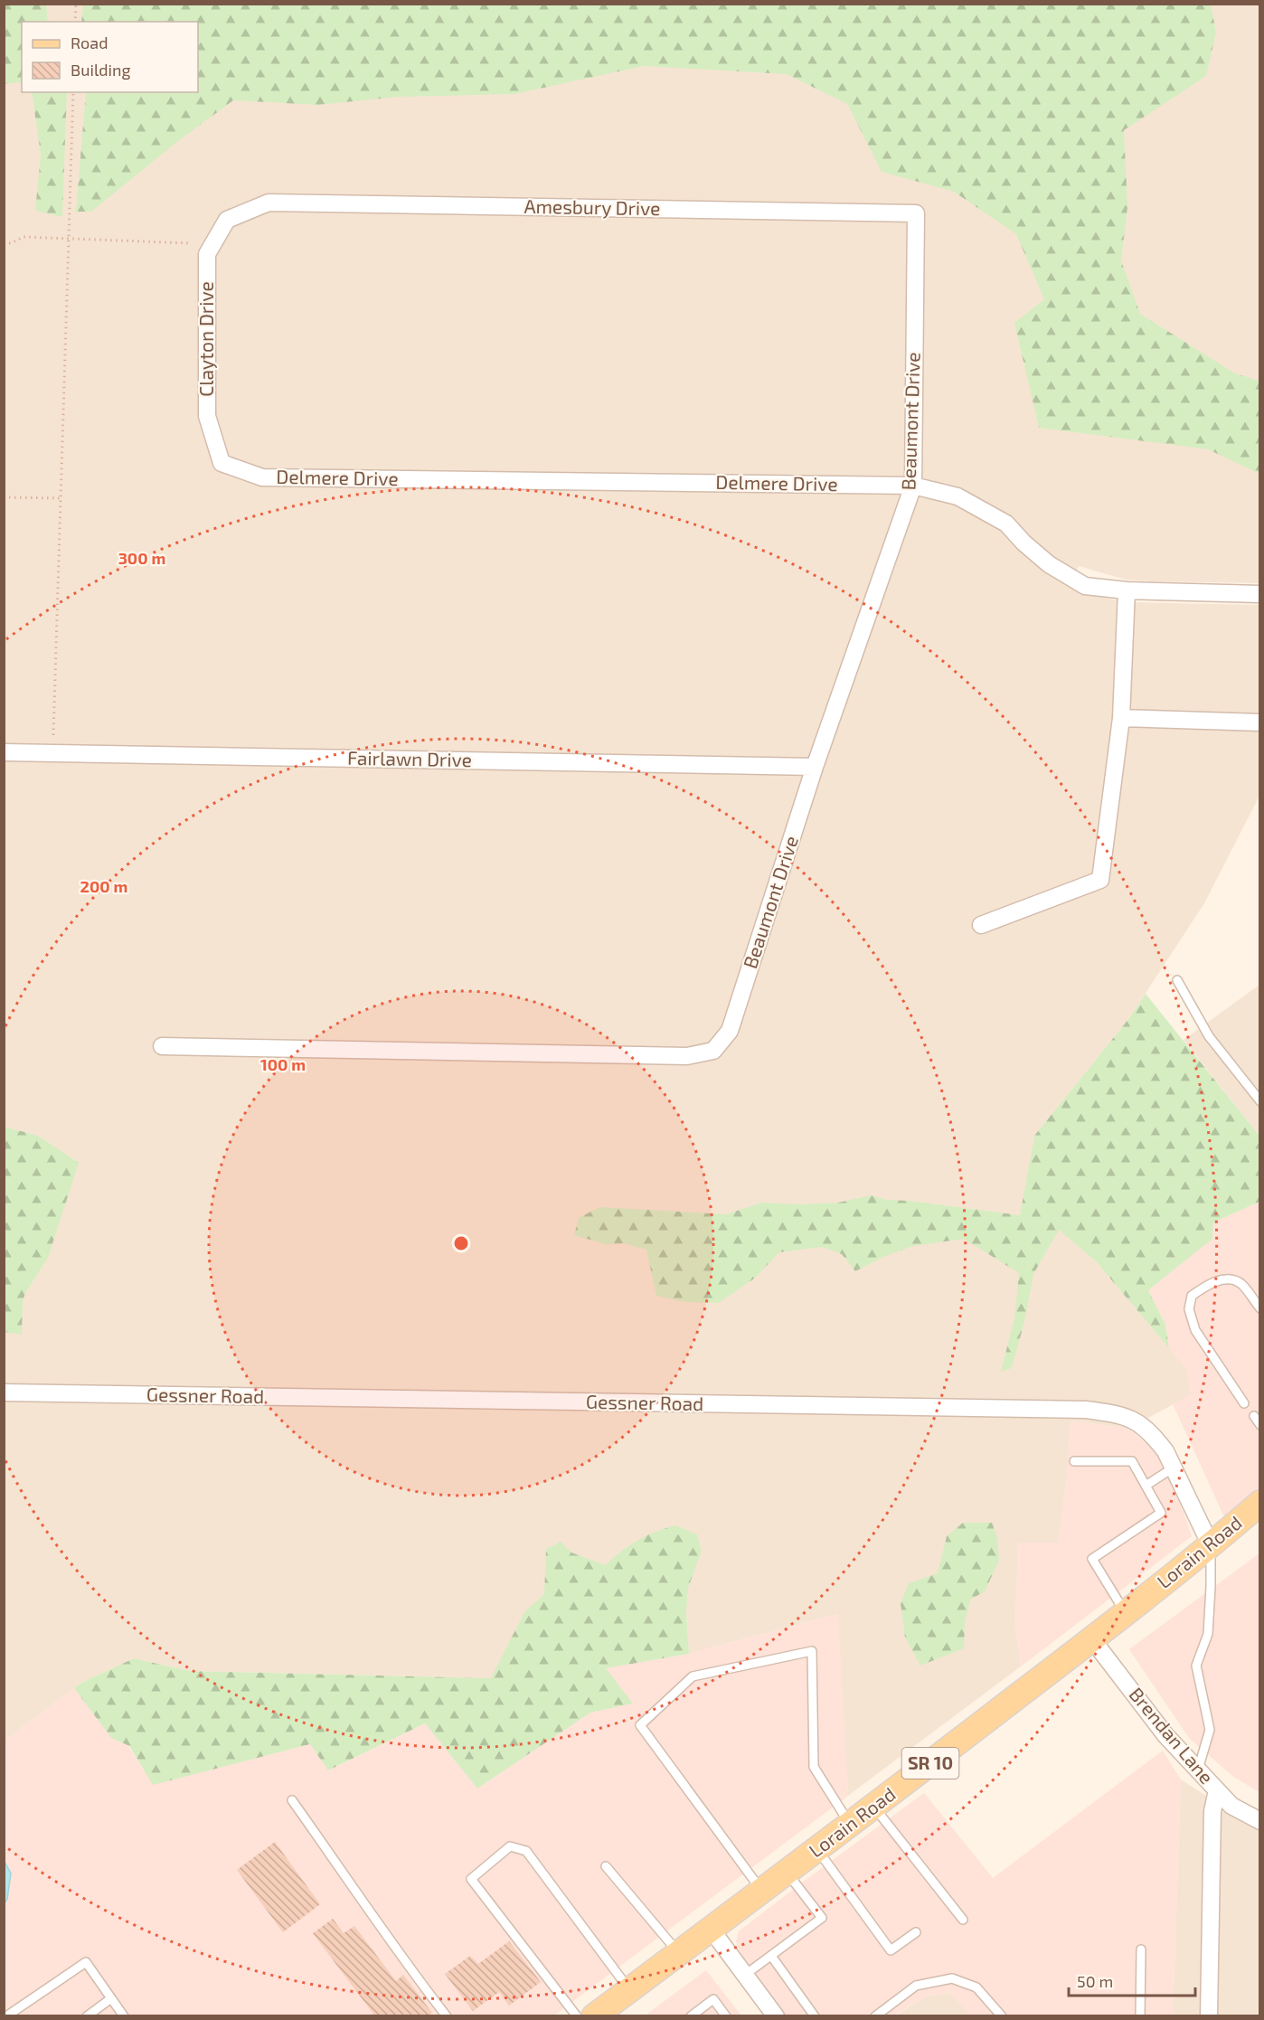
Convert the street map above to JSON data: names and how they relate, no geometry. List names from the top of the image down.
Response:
{
  "streets": {
    "main road": ["Lorain Road", "SR 10"],
    "street": [
      "Amesbury Drive",
      "Clayton Drive",
      "Beaumont Drive",
      "Delmere Drive",
      "Fairlawn Drive",
      "Gessner Road",
      "Brendan Lane"
    ]
  },
  "crossings": [
    ["Amesbury Drive", "Clayton Drive"],
    ["Amesbury Drive", "Beaumont Drive"],
    ["Clayton Drive", "Delmere Drive"],
    ["Beaumont Drive", "Delmere Drive"],
    ["Beaumont Drive", "Fairlawn Drive"],
    ["Gessner Road", "Lorain Road"],
    ["Lorain Road", "Brendan Lane"]
  ],
  "legend": ["Road", "Building"],
  "scale_bar": "50 m",
  "rings": ["300 m", "200 m", "100 m"]
}
